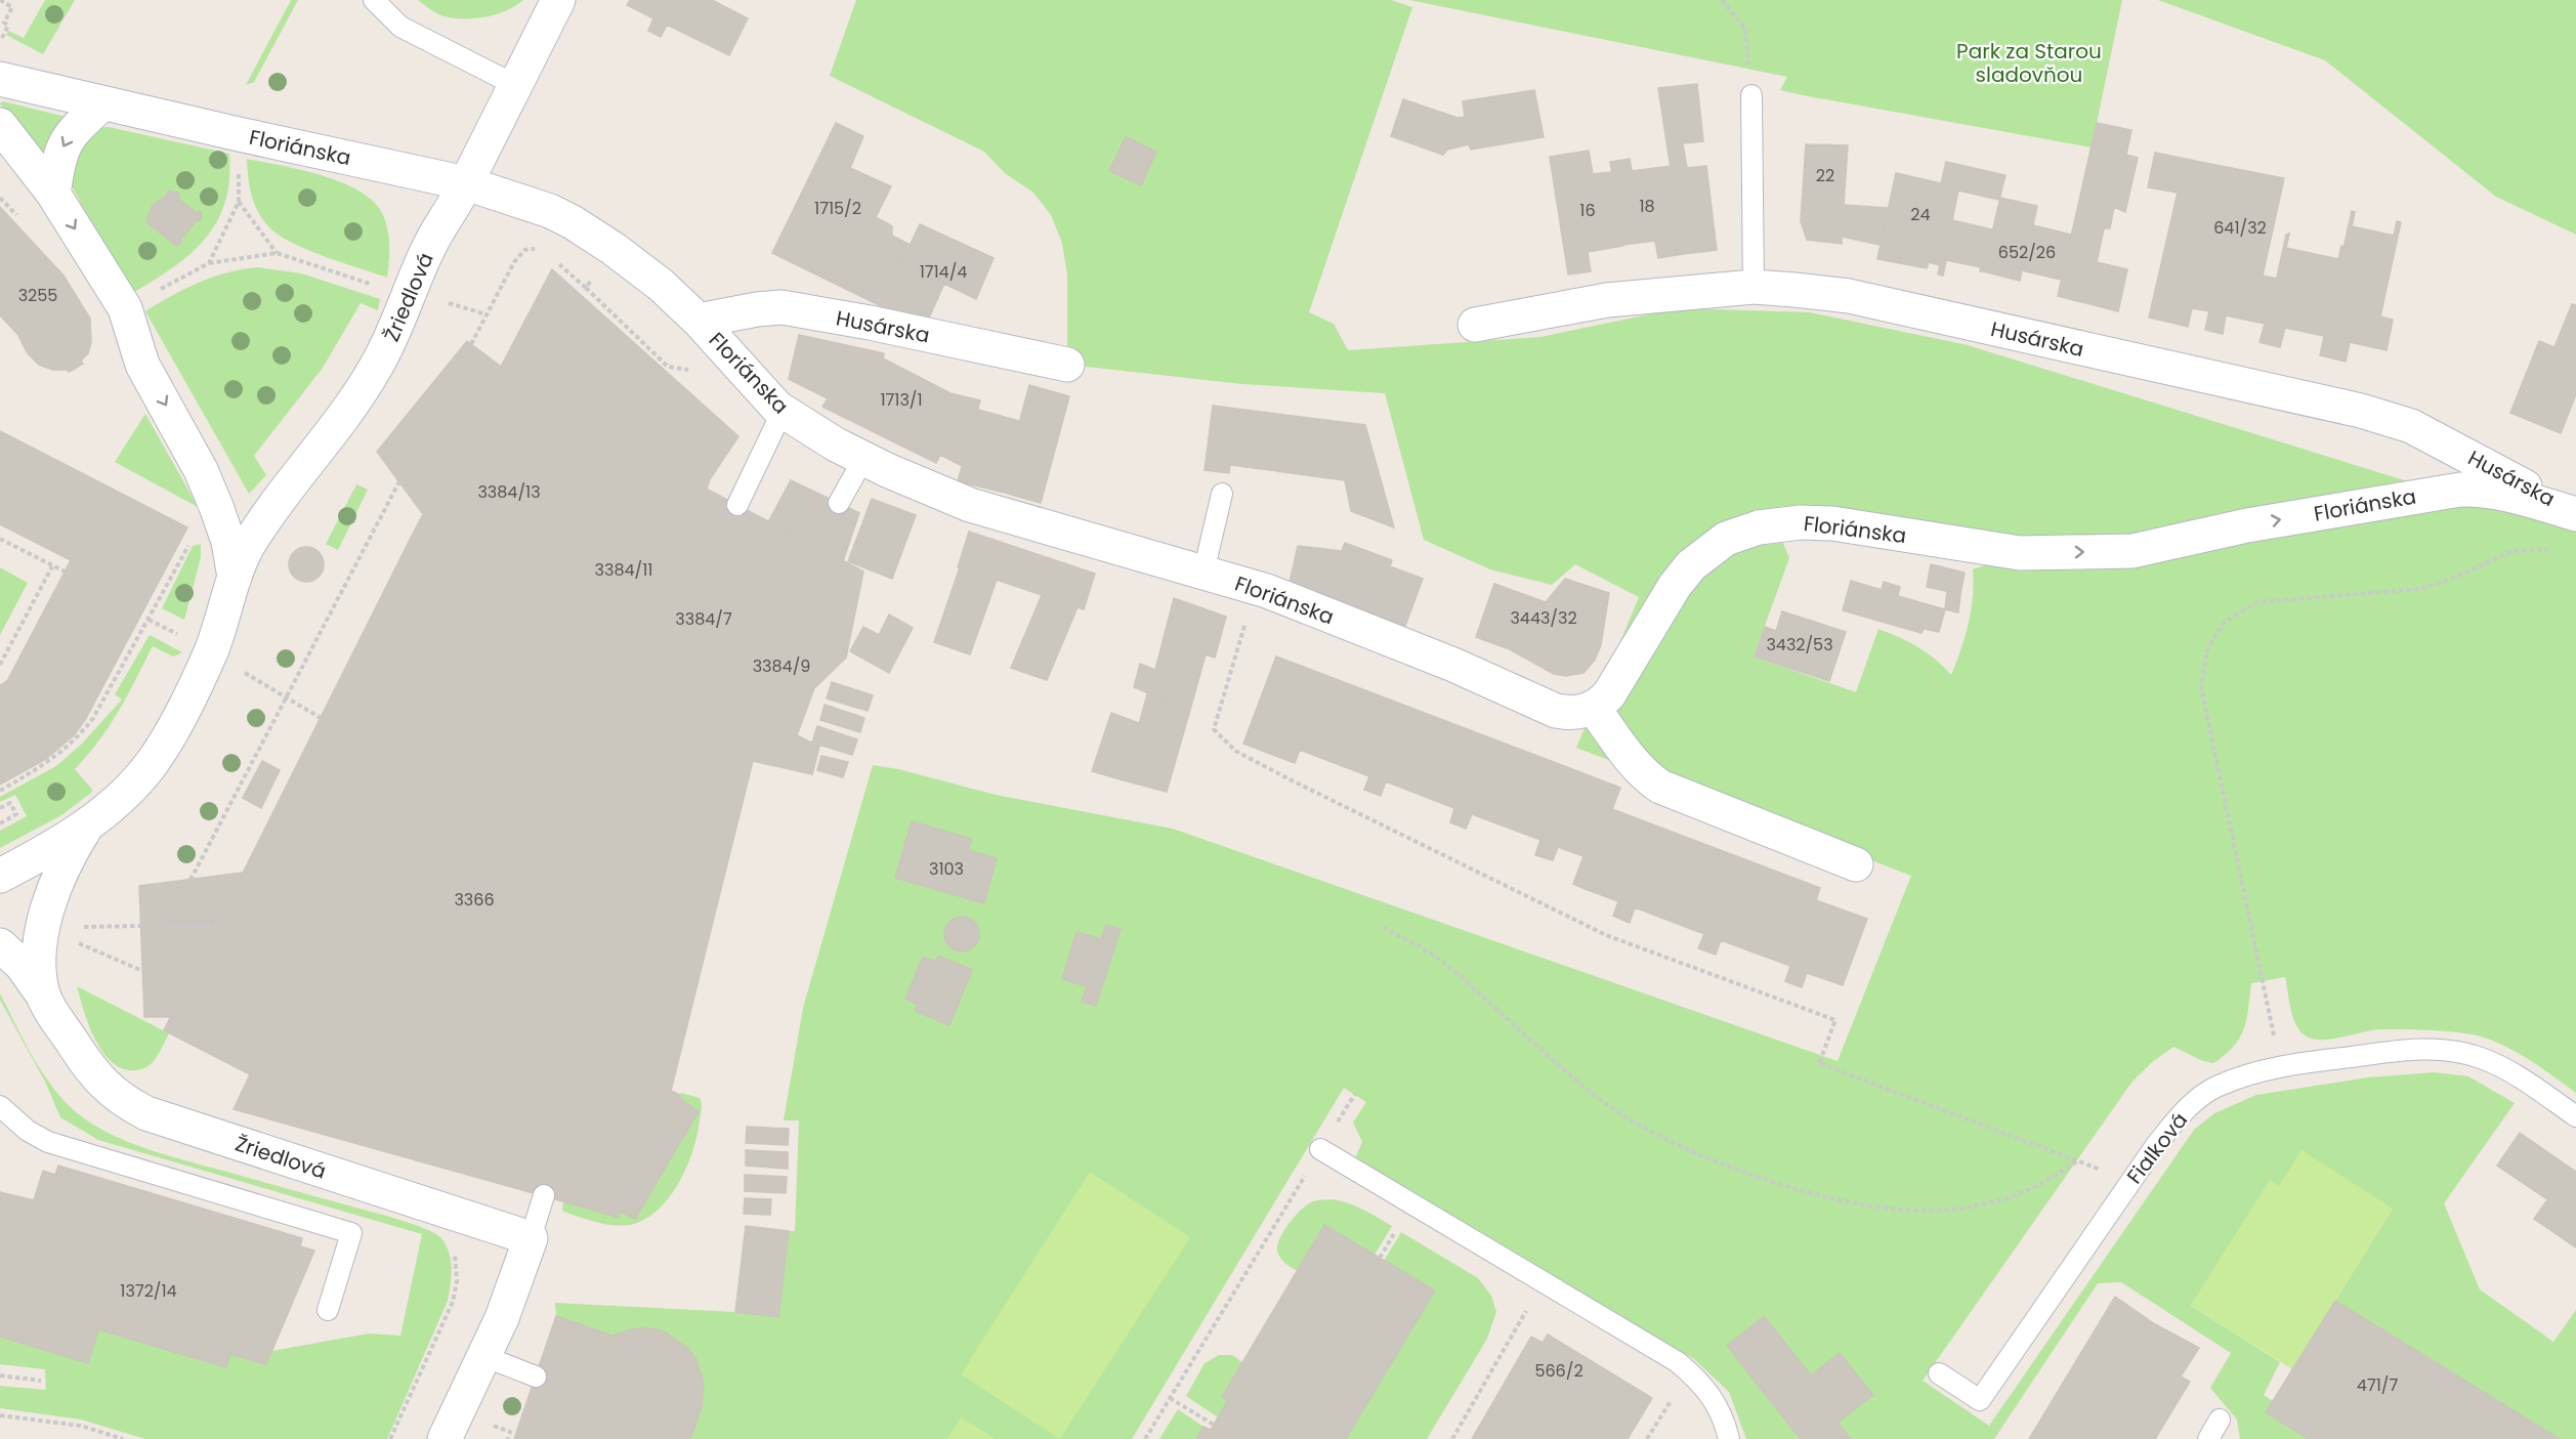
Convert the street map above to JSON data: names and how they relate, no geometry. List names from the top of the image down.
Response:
{
  "streets": {
    "street": ["Floriánska", "Žriedlová", "Husárska"],
    "lane": ["Fialková"]
  },
  "crossings": [
    ["Floriánska", "Žriedlová"],
    ["Floriánska", "Husárska"]
  ],
  "one_way": ["Floriánska"],
  "parks": ["Park za Starou sladovňou"],
  "house_numbers": [
    "22",
    "18",
    "1715/2",
    "16",
    "24",
    "641/32",
    "652/26",
    "1714/4",
    "3255",
    "1713/1",
    "3384/13",
    "3384/11",
    "3443/32",
    "3384/7",
    "3432/53",
    "3384/9",
    "3103",
    "3366",
    "1372/14",
    "566/2",
    "471/7"
  ]
}
